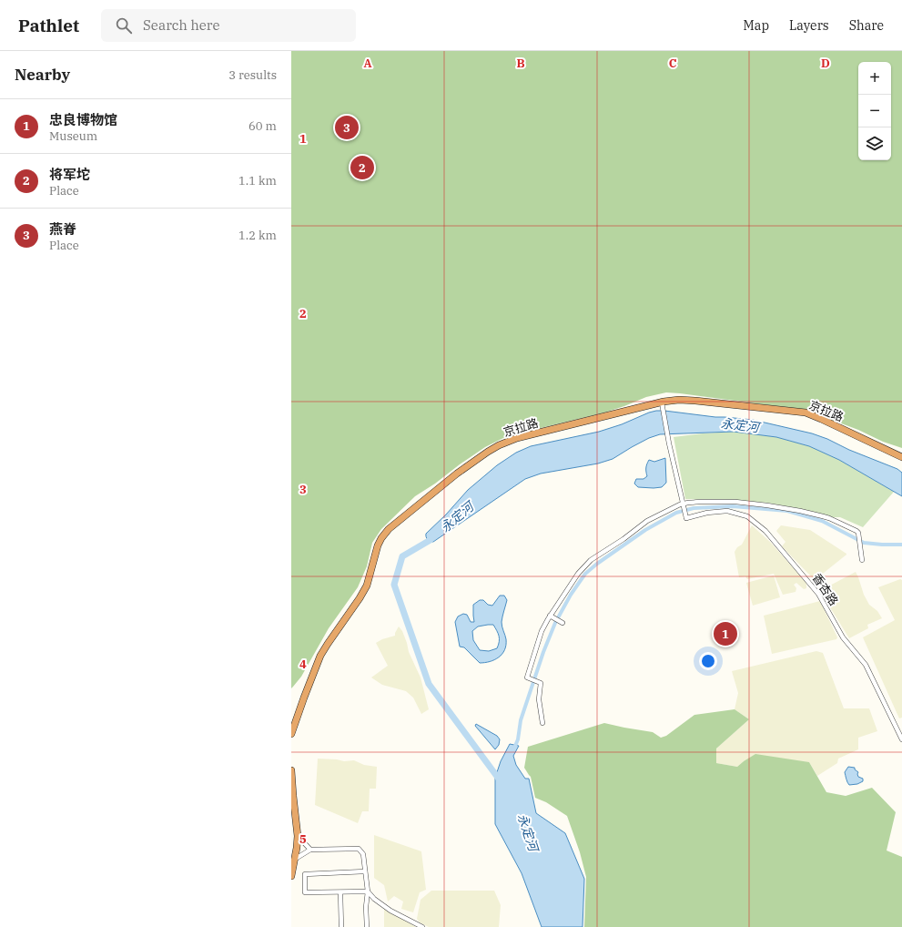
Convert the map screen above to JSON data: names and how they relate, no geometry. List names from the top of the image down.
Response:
{
  "streets": {
    "highway": ["京拉路"],
    "street": ["香杏路"]
  },
  "crossings": [
    ["京拉路", "香杏路"]
  ],
  "water": ["永定河"],
  "page": {
    "header": "Pathlet",
    "search": "Search here",
    "nav": ["Map", "Layers", "Share"],
    "heading": ["Nearby", "3 results"],
    "map_buttons": ["+", "−"],
    "list": [
      {
        "mark": "1",
        "name": "忠良博物馆",
        "note": "Museum",
        "value": "60 m"
      },
      {
        "mark": "2",
        "name": "将军坨",
        "note": "Place",
        "value": "1.1 km"
      },
      {
        "mark": "3",
        "name": "燕脊",
        "note": "Place",
        "value": "1.2 km"
      }
    ],
    "pins": ["3", "2", "1"]
  },
  "grid": {
    "columns": [
      "A",
      "B",
      "C",
      "D"
    ],
    "rows": [
      "1",
      "2",
      "3",
      "4",
      "5"
    ]
  }
}
